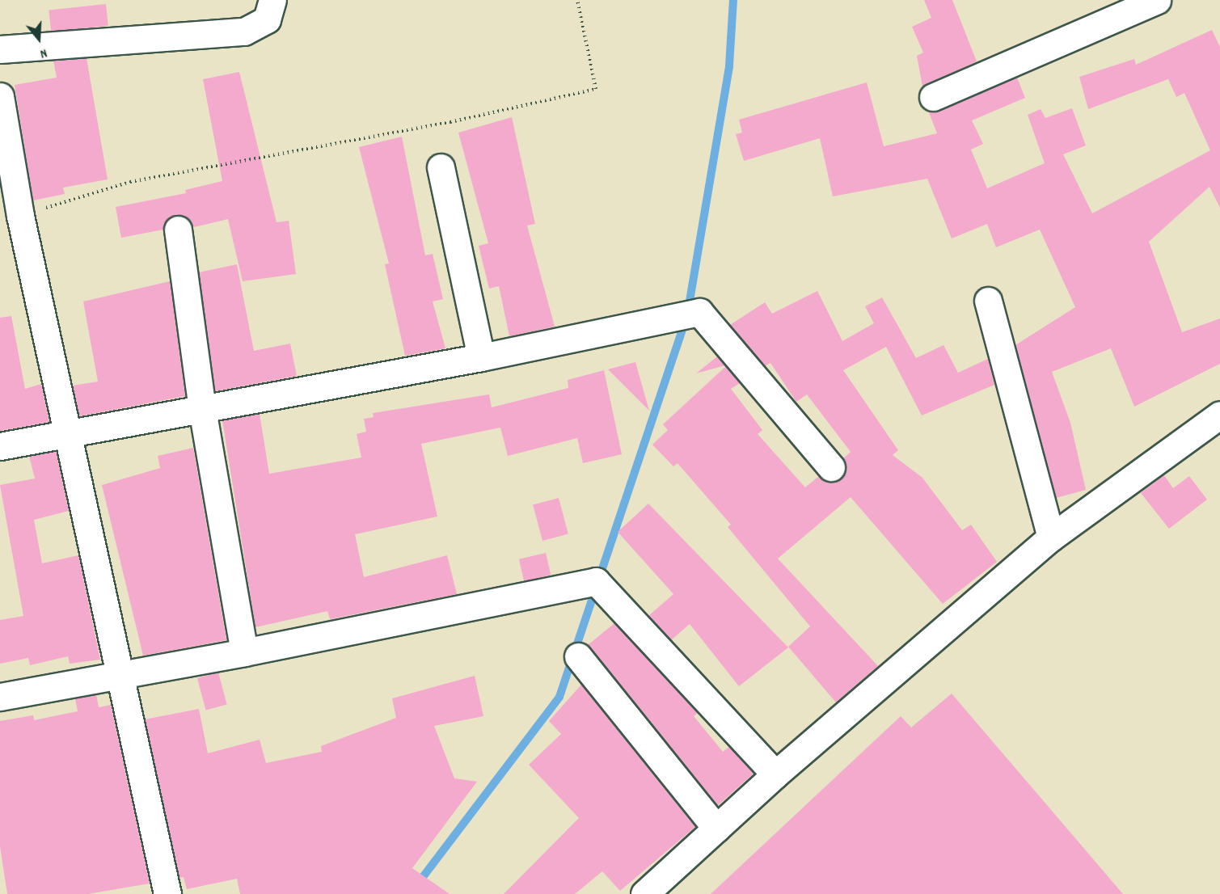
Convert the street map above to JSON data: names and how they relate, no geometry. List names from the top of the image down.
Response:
{
  "north": "bottom"
}
